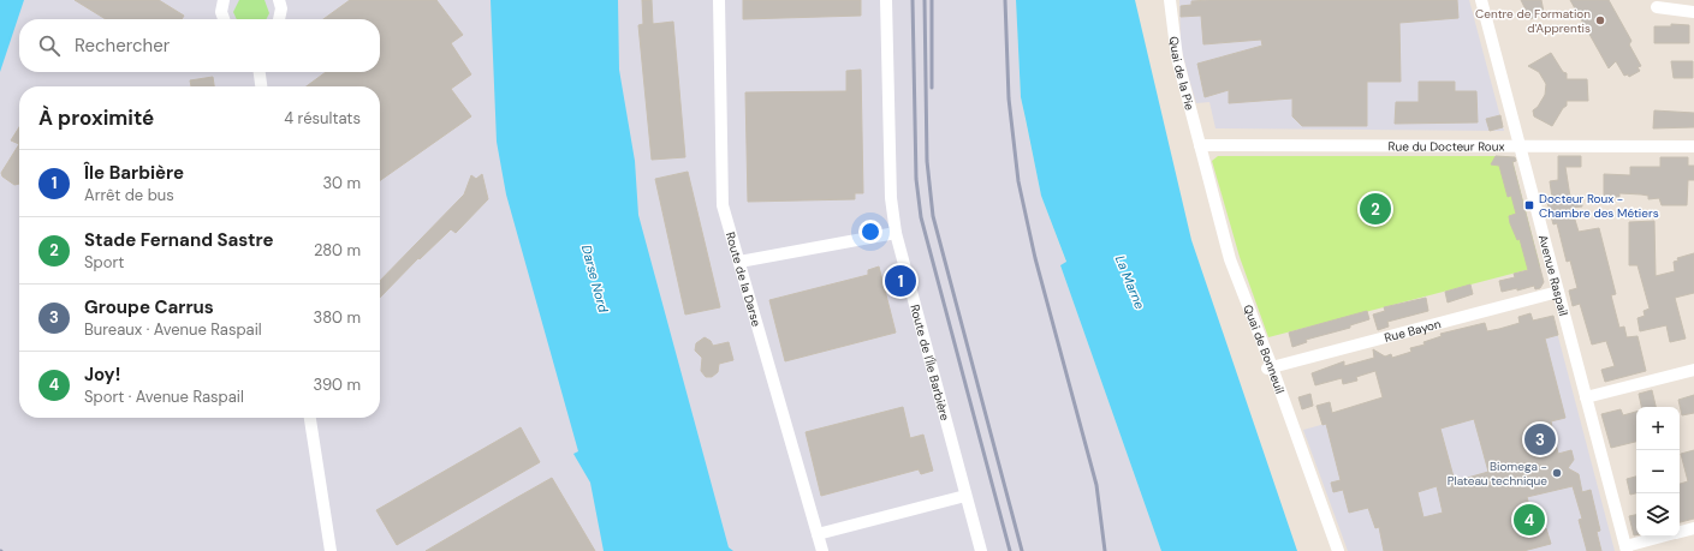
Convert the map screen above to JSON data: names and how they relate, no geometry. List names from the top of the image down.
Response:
{
  "streets": {
    "street": [
      "Quai de la Pie",
      "Rue du Docteur Roux",
      "Avenue Raspail",
      "Route de la Darse",
      "Rue Bayon",
      "Quai de Bonneuil",
      "Route de l'Île Barbière"
    ]
  },
  "crossings": [
    ["Quai de la Pie", "Rue du Docteur Roux"],
    ["Quai de la Pie", "Quai de Bonneuil"],
    ["Rue du Docteur Roux", "Avenue Raspail"],
    ["Rue du Docteur Roux", "Quai de Bonneuil"],
    ["Avenue Raspail", "Rue Bayon"],
    ["Rue Bayon", "Quai de Bonneuil"]
  ],
  "water": ["Darse Nord", "La Marne"],
  "places": {
    "other": ["Centre de Formation d'Apprentis", "Biomega - Plateau technique"],
    "transit": ["Docteur Roux - Chambre des Métiers"]
  },
  "page": {
    "search": "Rechercher",
    "heading": ["À proximité", "4 résultats"],
    "list": [
      {
        "mark": "1",
        "name": "Île Barbière",
        "note": "Arrêt de bus",
        "value": "30 m"
      },
      {
        "mark": "2",
        "name": "Stade Fernand Sastre",
        "note": "Sport",
        "value": "280 m"
      },
      {
        "mark": "3",
        "name": "Groupe Carrus",
        "note": "Bureaux · Avenue Raspail",
        "value": "380 m"
      },
      {
        "mark": "4",
        "name": "Joy!",
        "note": "Sport · Avenue Raspail",
        "value": "390 m"
      }
    ],
    "pins": [
      "2",
      "1",
      "3",
      "4"
    ],
    "map_buttons": ["+", "−"]
  }
}
